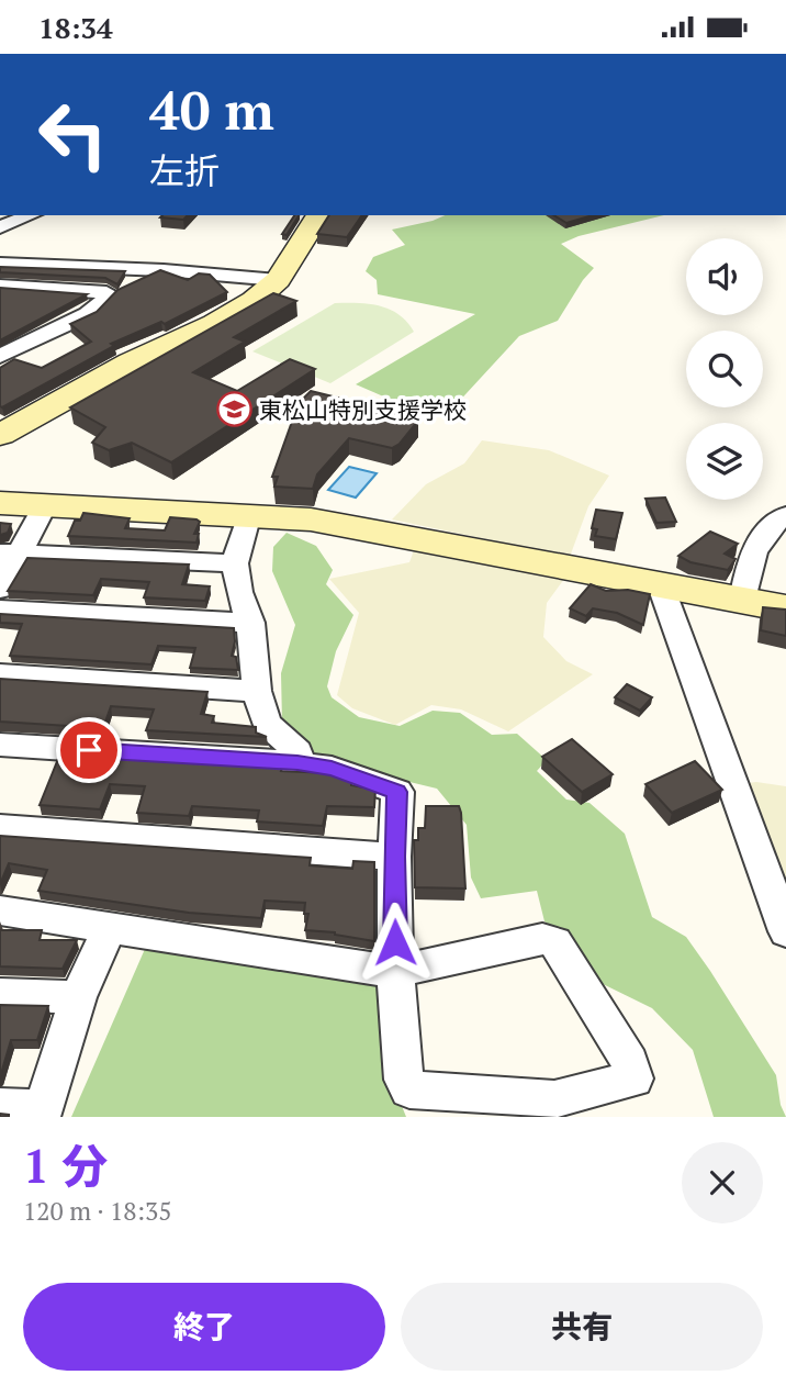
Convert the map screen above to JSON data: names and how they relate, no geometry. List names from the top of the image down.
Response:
{
  "places": {
    "school or university": ["東松山特別支援学校"]
  },
  "page": {
    "status": "18:34",
    "turn": ["40 m", "左折"],
    "heading": ["1 分", "120 m · 18:35"],
    "buttons": ["終了", "共有"]
  }
}
